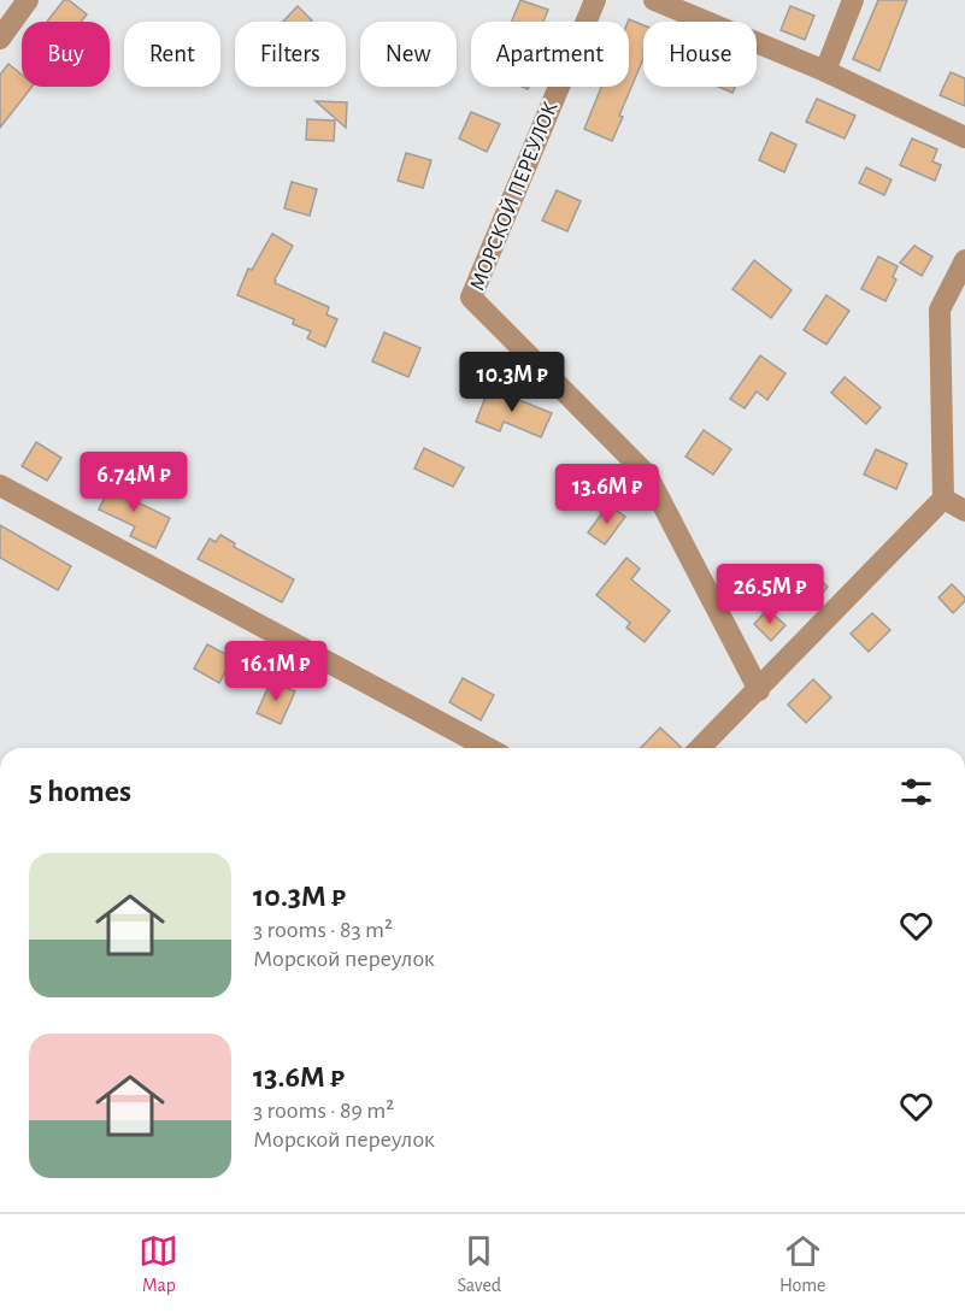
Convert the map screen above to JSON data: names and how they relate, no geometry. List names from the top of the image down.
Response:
{
  "streets": {
    "street": ["МОРСКОЙ ПЕРЕУЛОК"]
  },
  "page": {
    "chip": [
      "Buy",
      "Rent",
      "Filters",
      "New",
      "Apartment",
      "House"
    ],
    "price": [
      "10.3M ₽",
      "6.74M ₽",
      "13.6M ₽",
      "26.5M ₽",
      "16.1M ₽"
    ],
    "heading": "5 homes",
    "list": [
      {
        "name": "10.3M ₽",
        "note": "3 rooms · 83 m² · Морской переулок"
      },
      {
        "name": "13.6M ₽",
        "note": "3 rooms · 89 m² · Морской переулок"
      }
    ],
    "tabs": ["Map", "Saved", "Home"]
  }
}
